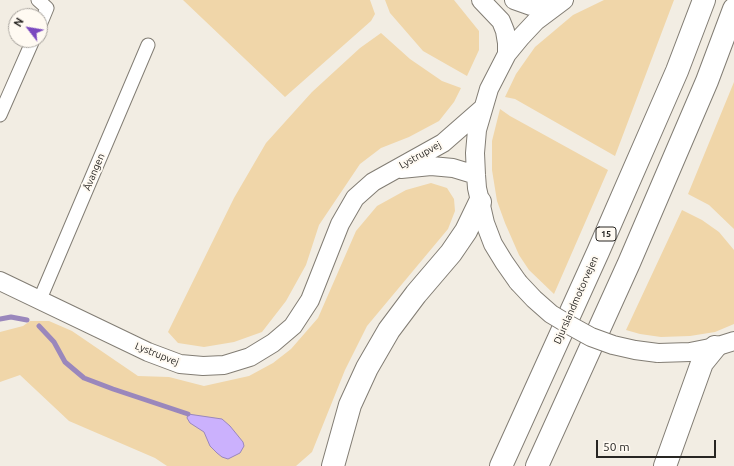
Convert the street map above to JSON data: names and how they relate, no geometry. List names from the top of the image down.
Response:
{
  "streets": {
    "highway": ["15", "Djurslandmotorvejen"],
    "street": ["Lystrupvej", "Åvangen"]
  },
  "crossings": [
    ["Lystrupvej", "Åvangen"]
  ],
  "scale_bar": "50 m",
  "north": "top left"
}
